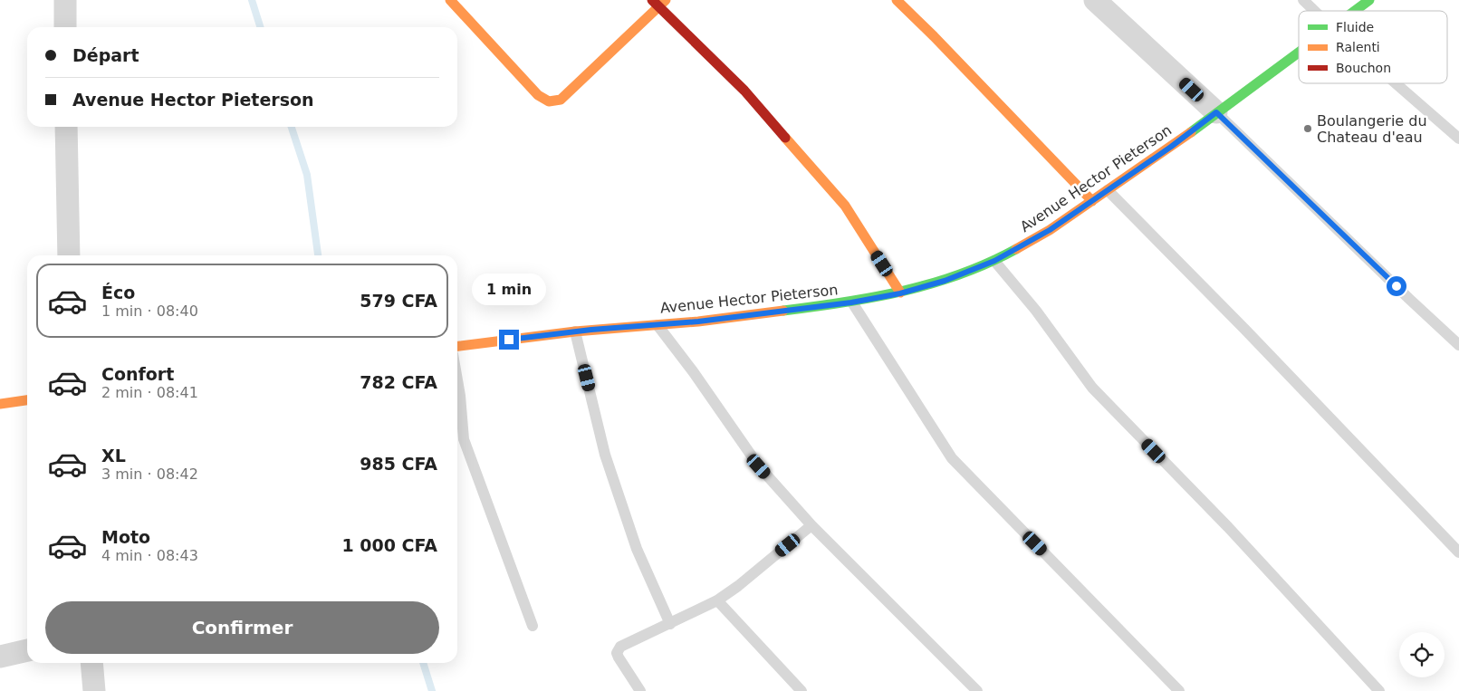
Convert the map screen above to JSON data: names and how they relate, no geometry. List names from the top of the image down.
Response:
{
  "streets": {
    "street": ["Avenue Hector Pieterson"]
  },
  "places": ["Boulangerie du Chateau d'eau"],
  "legend": ["Fluide", "Ralenti", "Bouchon"],
  "page": {
    "banner": ["Départ", "Avenue Hector Pieterson"],
    "list": [
      {
        "name": "Éco",
        "note": "1 min · 08:40",
        "value": "579 CFA"
      },
      {
        "name": "Confort",
        "note": "2 min · 08:41",
        "value": "782 CFA"
      },
      {
        "name": "XL",
        "note": "3 min · 08:42",
        "value": "985 CFA"
      },
      {
        "name": "Moto",
        "note": "4 min · 08:43",
        "value": "1 000 CFA"
      }
    ],
    "bubble": "1 min",
    "buttons": "Confirmer"
  }
}
